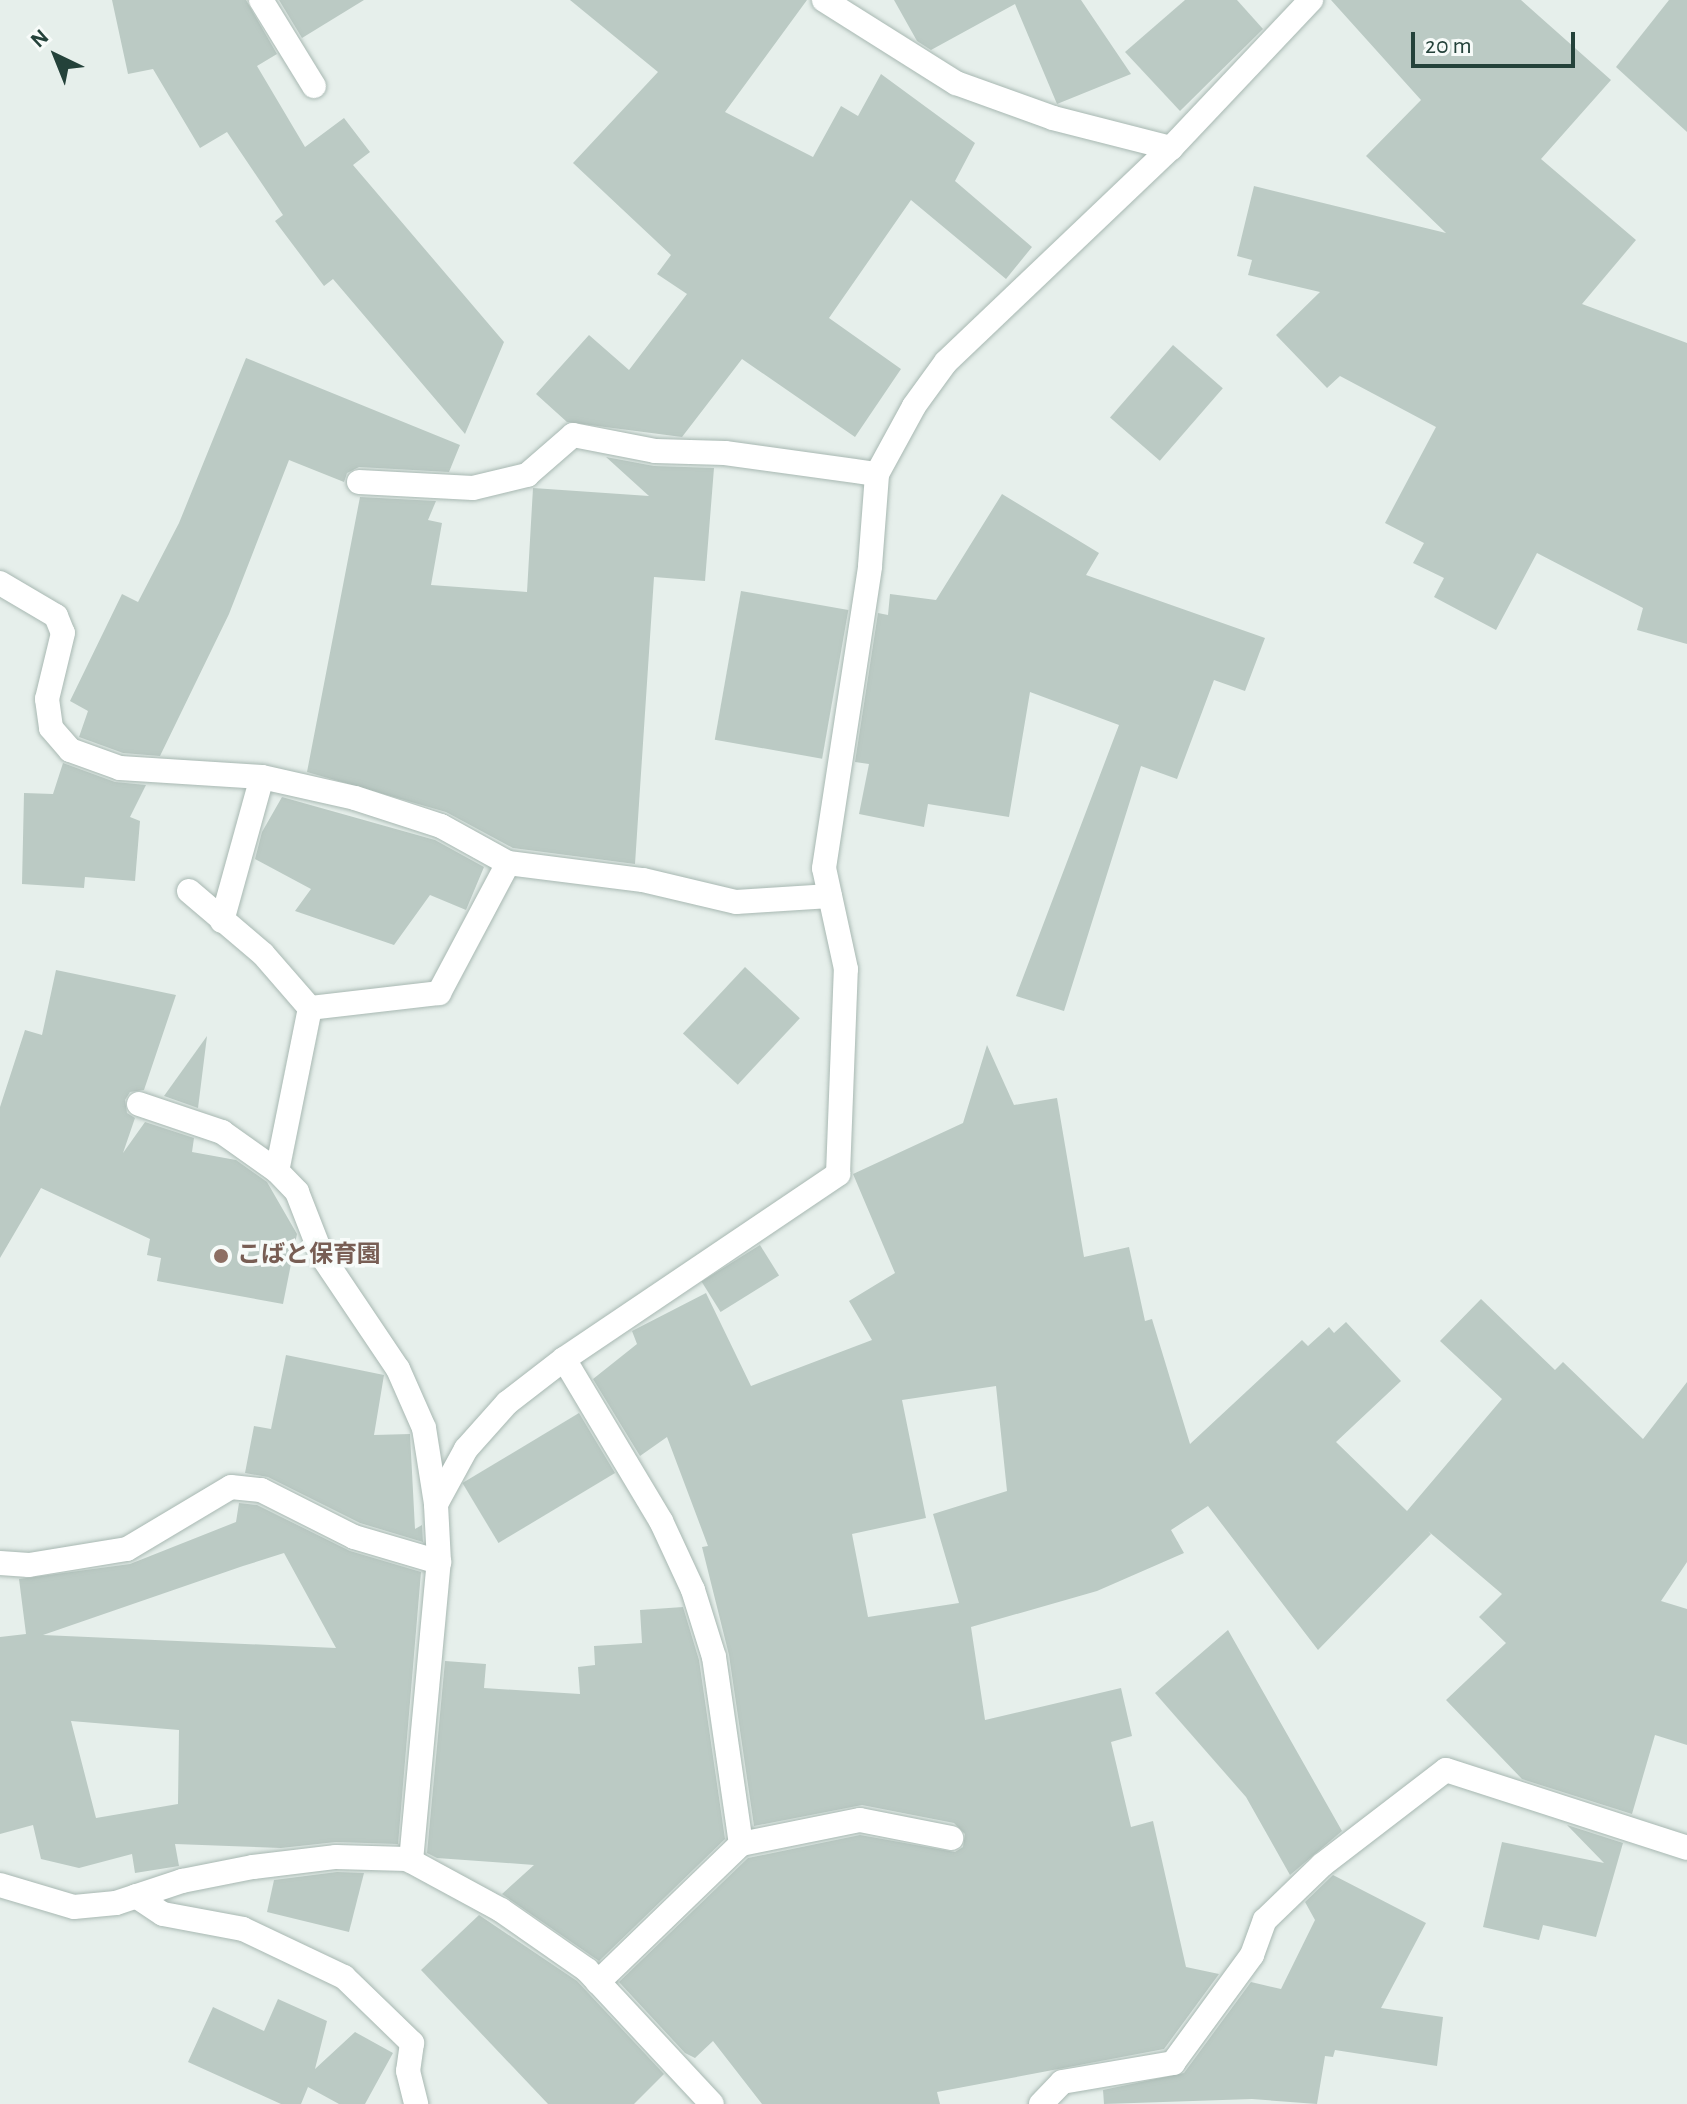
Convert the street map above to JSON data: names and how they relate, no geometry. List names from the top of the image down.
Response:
{
  "places": ["こばと保育園"],
  "scale_bar": "20 m",
  "north": "top left"
}
